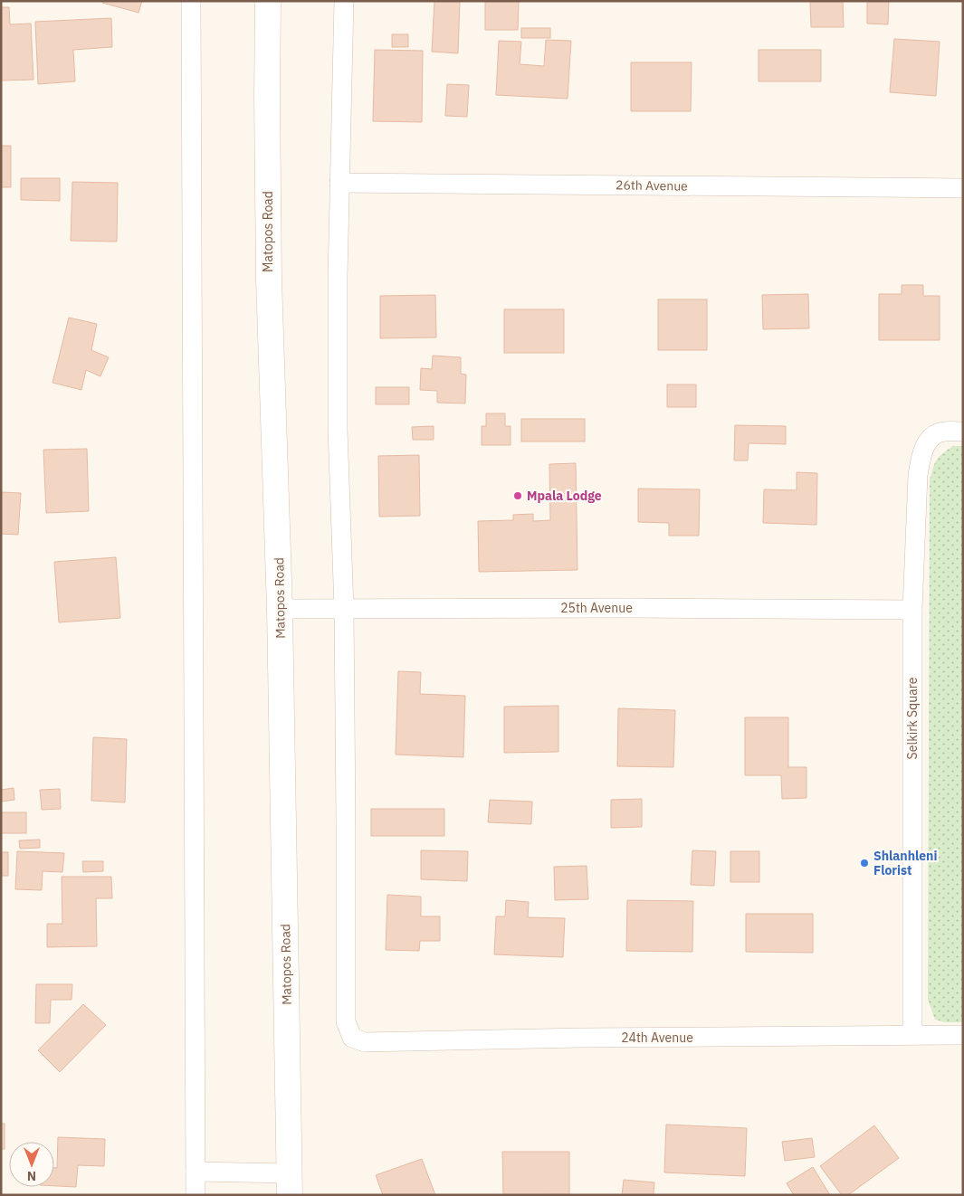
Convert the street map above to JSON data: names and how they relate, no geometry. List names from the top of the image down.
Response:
{
  "streets": {
    "main road": ["Matopos Road"],
    "street": [
      "26th Avenue",
      "25th Avenue",
      "Selkirk Square",
      "24th Avenue"
    ]
  },
  "crossings": [
    ["Matopos Road", "25th Avenue"],
    ["25th Avenue", "Selkirk Square"],
    ["25th Avenue", "24th Avenue"],
    ["Selkirk Square", "24th Avenue"]
  ],
  "places": ["Mpala Lodge", "Shlanhleni Florist"],
  "north": "bottom"
}
